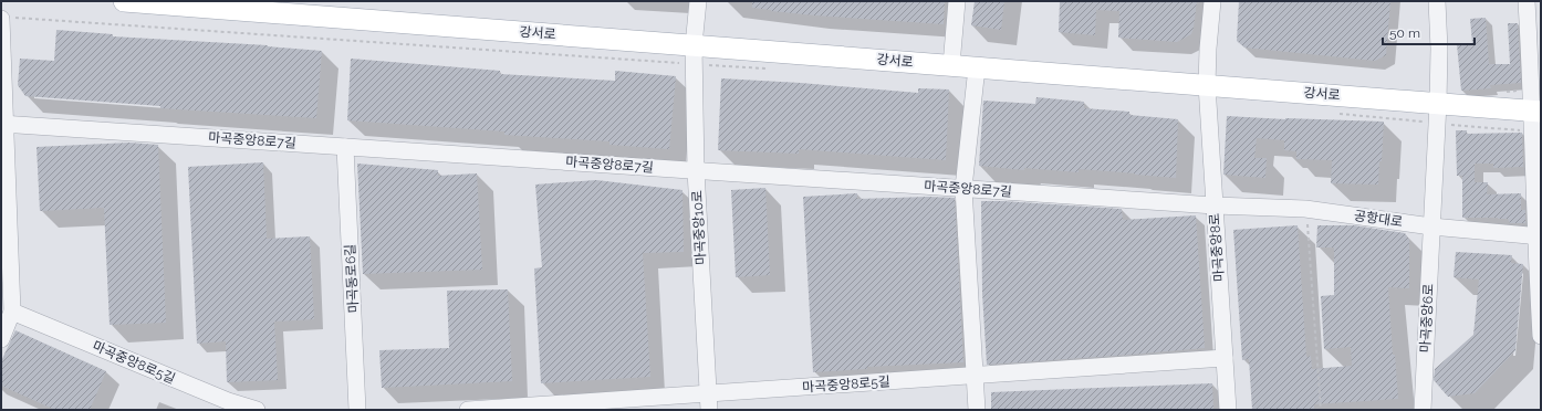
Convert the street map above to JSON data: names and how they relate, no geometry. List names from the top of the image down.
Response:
{
  "streets": {
    "main road": ["강서로"],
    "street": [
      "마곡중앙8로7길",
      "공항대로",
      "마곡중앙10로",
      "마곡중앙8로",
      "마곡동로6길",
      "마곡중앙6로",
      "마곡중앙8로5길"
    ]
  },
  "crossings": [
    ["강서로", "마곡중앙10로"],
    ["강서로", "마곡중앙8로"],
    ["마곡중앙8로7길", "공항대로"],
    ["마곡중앙8로7길", "마곡중앙10로"],
    ["마곡중앙8로7길", "마곡중앙8로"],
    ["마곡중앙8로7길", "마곡동로6길"],
    ["공항대로", "마곡중앙8로"],
    ["공항대로", "마곡중앙6로"],
    ["마곡중앙10로", "마곡중앙8로5길"],
    ["마곡중앙8로", "마곡중앙8로5길"]
  ],
  "scale_bar": "50 m"
}
